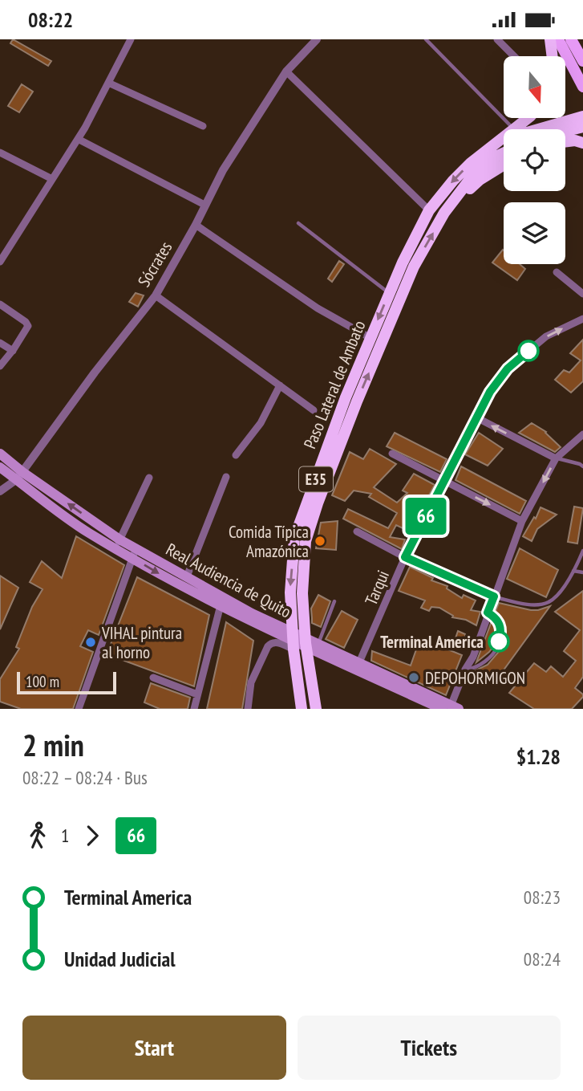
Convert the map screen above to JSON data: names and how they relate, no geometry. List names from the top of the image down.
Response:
{
  "streets": {
    "highway": ["Paso Lateral de Ambato", "E35"],
    "main road": ["Real Audiencia de Quito"],
    "street": ["Sócrates", "Tarqui"]
  },
  "crossings": [
    ["Sócrates", "Real Audiencia de Quito"],
    ["Real Audiencia de Quito", "Tarqui"]
  ],
  "places": [
    "Comida Típica Amazónica",
    "Terminal America",
    "VIHAL pintura al horno",
    "DEPOHORMIGON"
  ],
  "lines": ["bus line 66"],
  "scale_bar": "100 m",
  "north": "bottom",
  "page": {
    "status": "08:22",
    "on_map": "66",
    "scale": "100 m",
    "heading": ["2 min", "08:22 – 08:24 · Bus", "$1.28"],
    "legs": ["1", "66"],
    "list": [
      {
        "name": "Terminal America",
        "value": "08:23"
      },
      {
        "name": "Unidad Judicial",
        "value": "08:24"
      }
    ],
    "buttons": ["Start", "Tickets"]
  }
}
